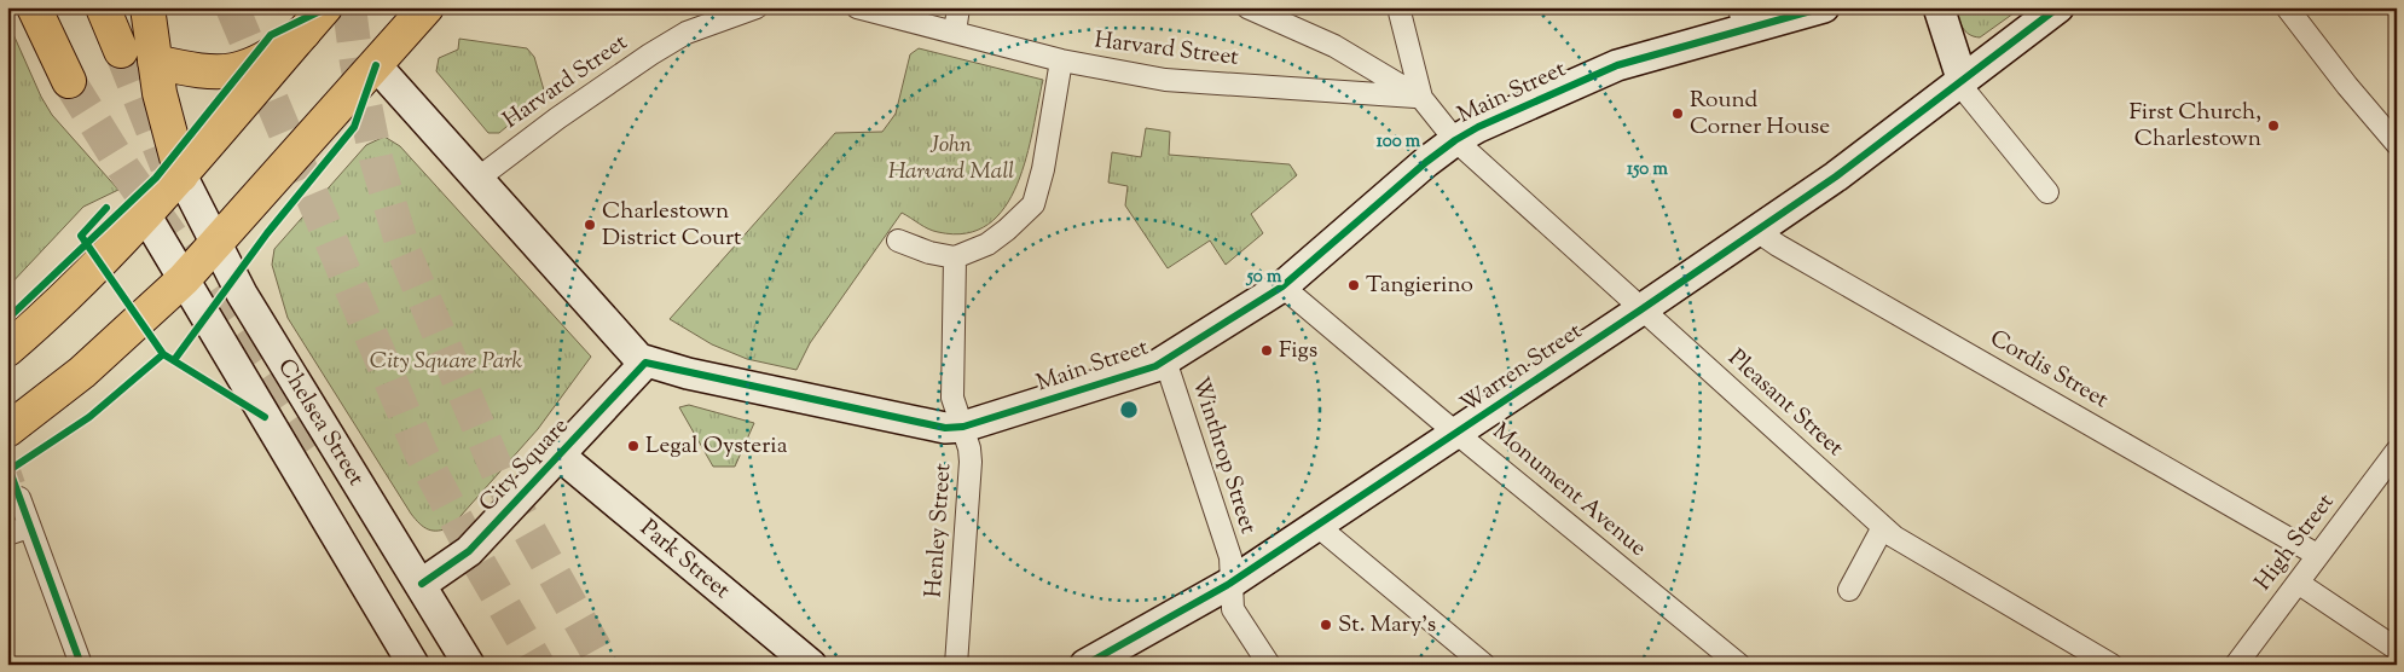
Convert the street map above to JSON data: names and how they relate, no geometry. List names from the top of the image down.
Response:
{
  "streets": {
    "main road": [
      "Main Street",
      "Warren Street",
      "Chelsea Street",
      "City Square",
      "Park Street"
    ],
    "street": [
      "Harvard Street",
      "Cordis Street",
      "Pleasant Street",
      "Winthrop Street",
      "Monument Avenue",
      "Henley Street",
      "High Street"
    ]
  },
  "crossings": [
    ["Main Street", "Pleasant Street"],
    ["Main Street", "Winthrop Street"],
    ["Main Street", "City Square"],
    ["Main Street", "Monument Avenue"],
    ["Main Street", "Henley Street"],
    ["Warren Street", "Cordis Street"],
    ["Warren Street", "Pleasant Street"],
    ["Warren Street", "Winthrop Street"],
    ["Warren Street", "Monument Avenue"],
    ["Cordis Street", "High Street"],
    ["Chelsea Street", "City Square"],
    ["City Square", "Park Street"]
  ],
  "parks": ["John Harvard Mall", "City Square Park"],
  "places": [
    "Round Corner House",
    "First Church, Charlestown",
    "Charlestown District Court",
    "Tangierino",
    "Figs",
    "Legal Oysteria",
    "St. Mary's"
  ],
  "rings": ["100 m", "150 m", "50 m"]
}
